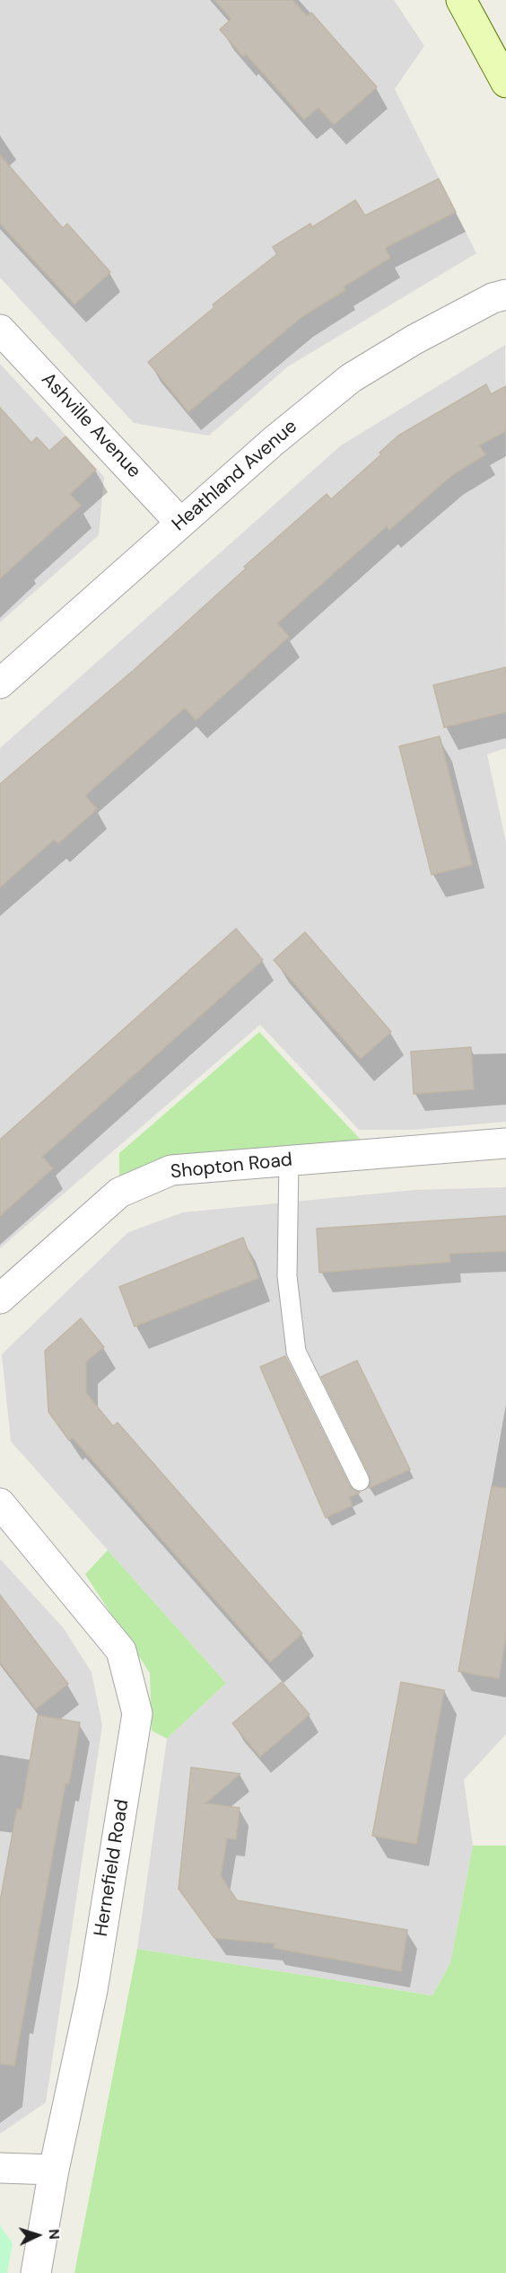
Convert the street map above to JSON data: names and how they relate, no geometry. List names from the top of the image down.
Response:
{
  "streets": {
    "street": [
      "Ashville Avenue",
      "Heathland Avenue",
      "Shopton Road",
      "Hernefield Road"
    ]
  },
  "crossings": [
    ["Ashville Avenue", "Heathland Avenue"]
  ],
  "north": "right"
}
